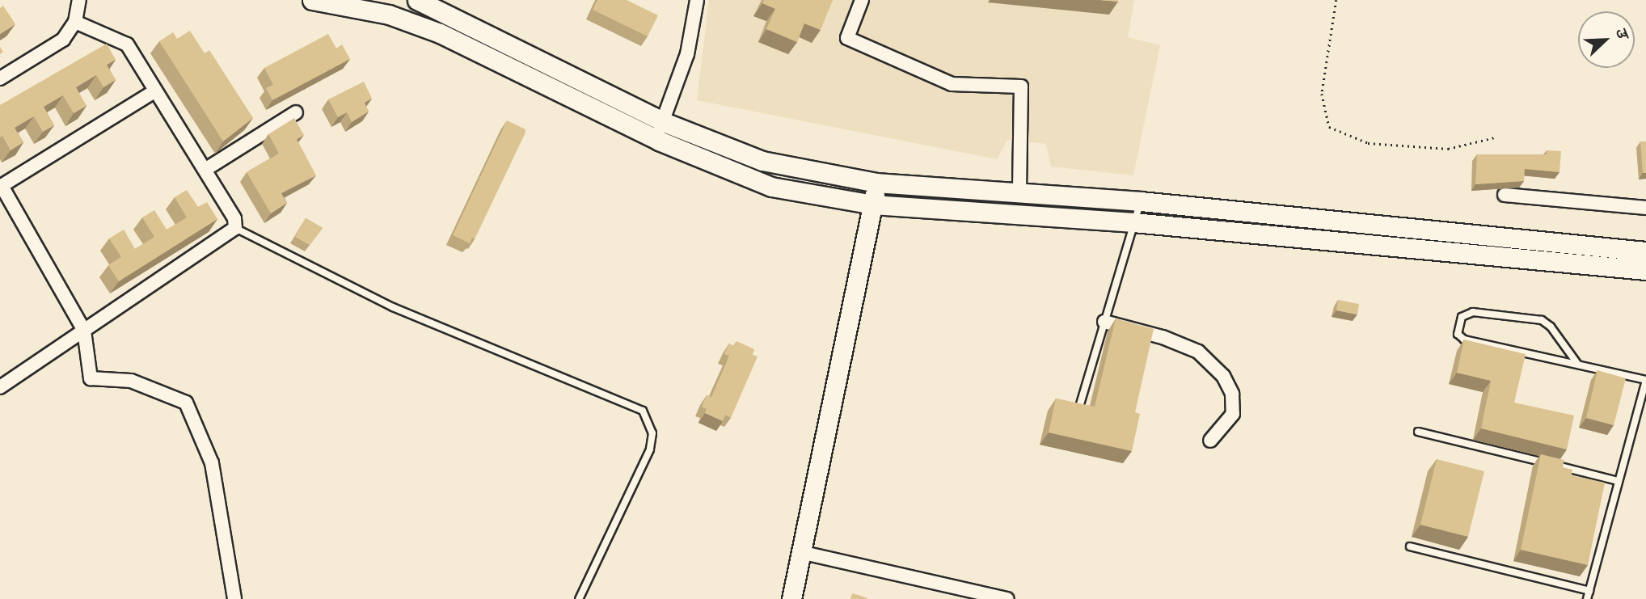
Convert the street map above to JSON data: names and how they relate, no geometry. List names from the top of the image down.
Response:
{
  "north": "top right"
}
